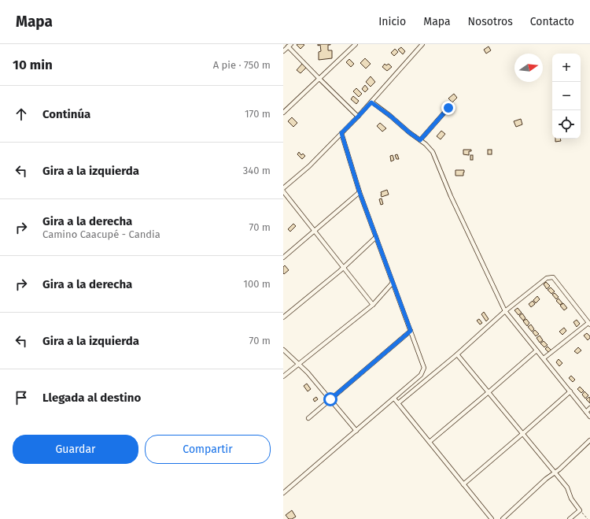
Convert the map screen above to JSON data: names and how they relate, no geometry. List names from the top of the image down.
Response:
{
  "north": "right",
  "page": {
    "header": "Mapa",
    "nav": [
      "Inicio",
      "Mapa",
      "Nosotros",
      "Contacto"
    ],
    "heading": ["10 min", "A pie · 750 m"],
    "map_buttons": ["+", "−"],
    "list": [
      ["Continúa", "170 m"],
      ["Gira a la izquierda", "340 m"],
      ["Gira a la derecha", "Camino Caacupé - Candia", "70 m"],
      ["Gira a la derecha", "100 m"],
      ["Gira a la izquierda", "70 m"],
      "Llegada al destino"
    ],
    "buttons": ["Guardar", "Compartir"]
  }
}
